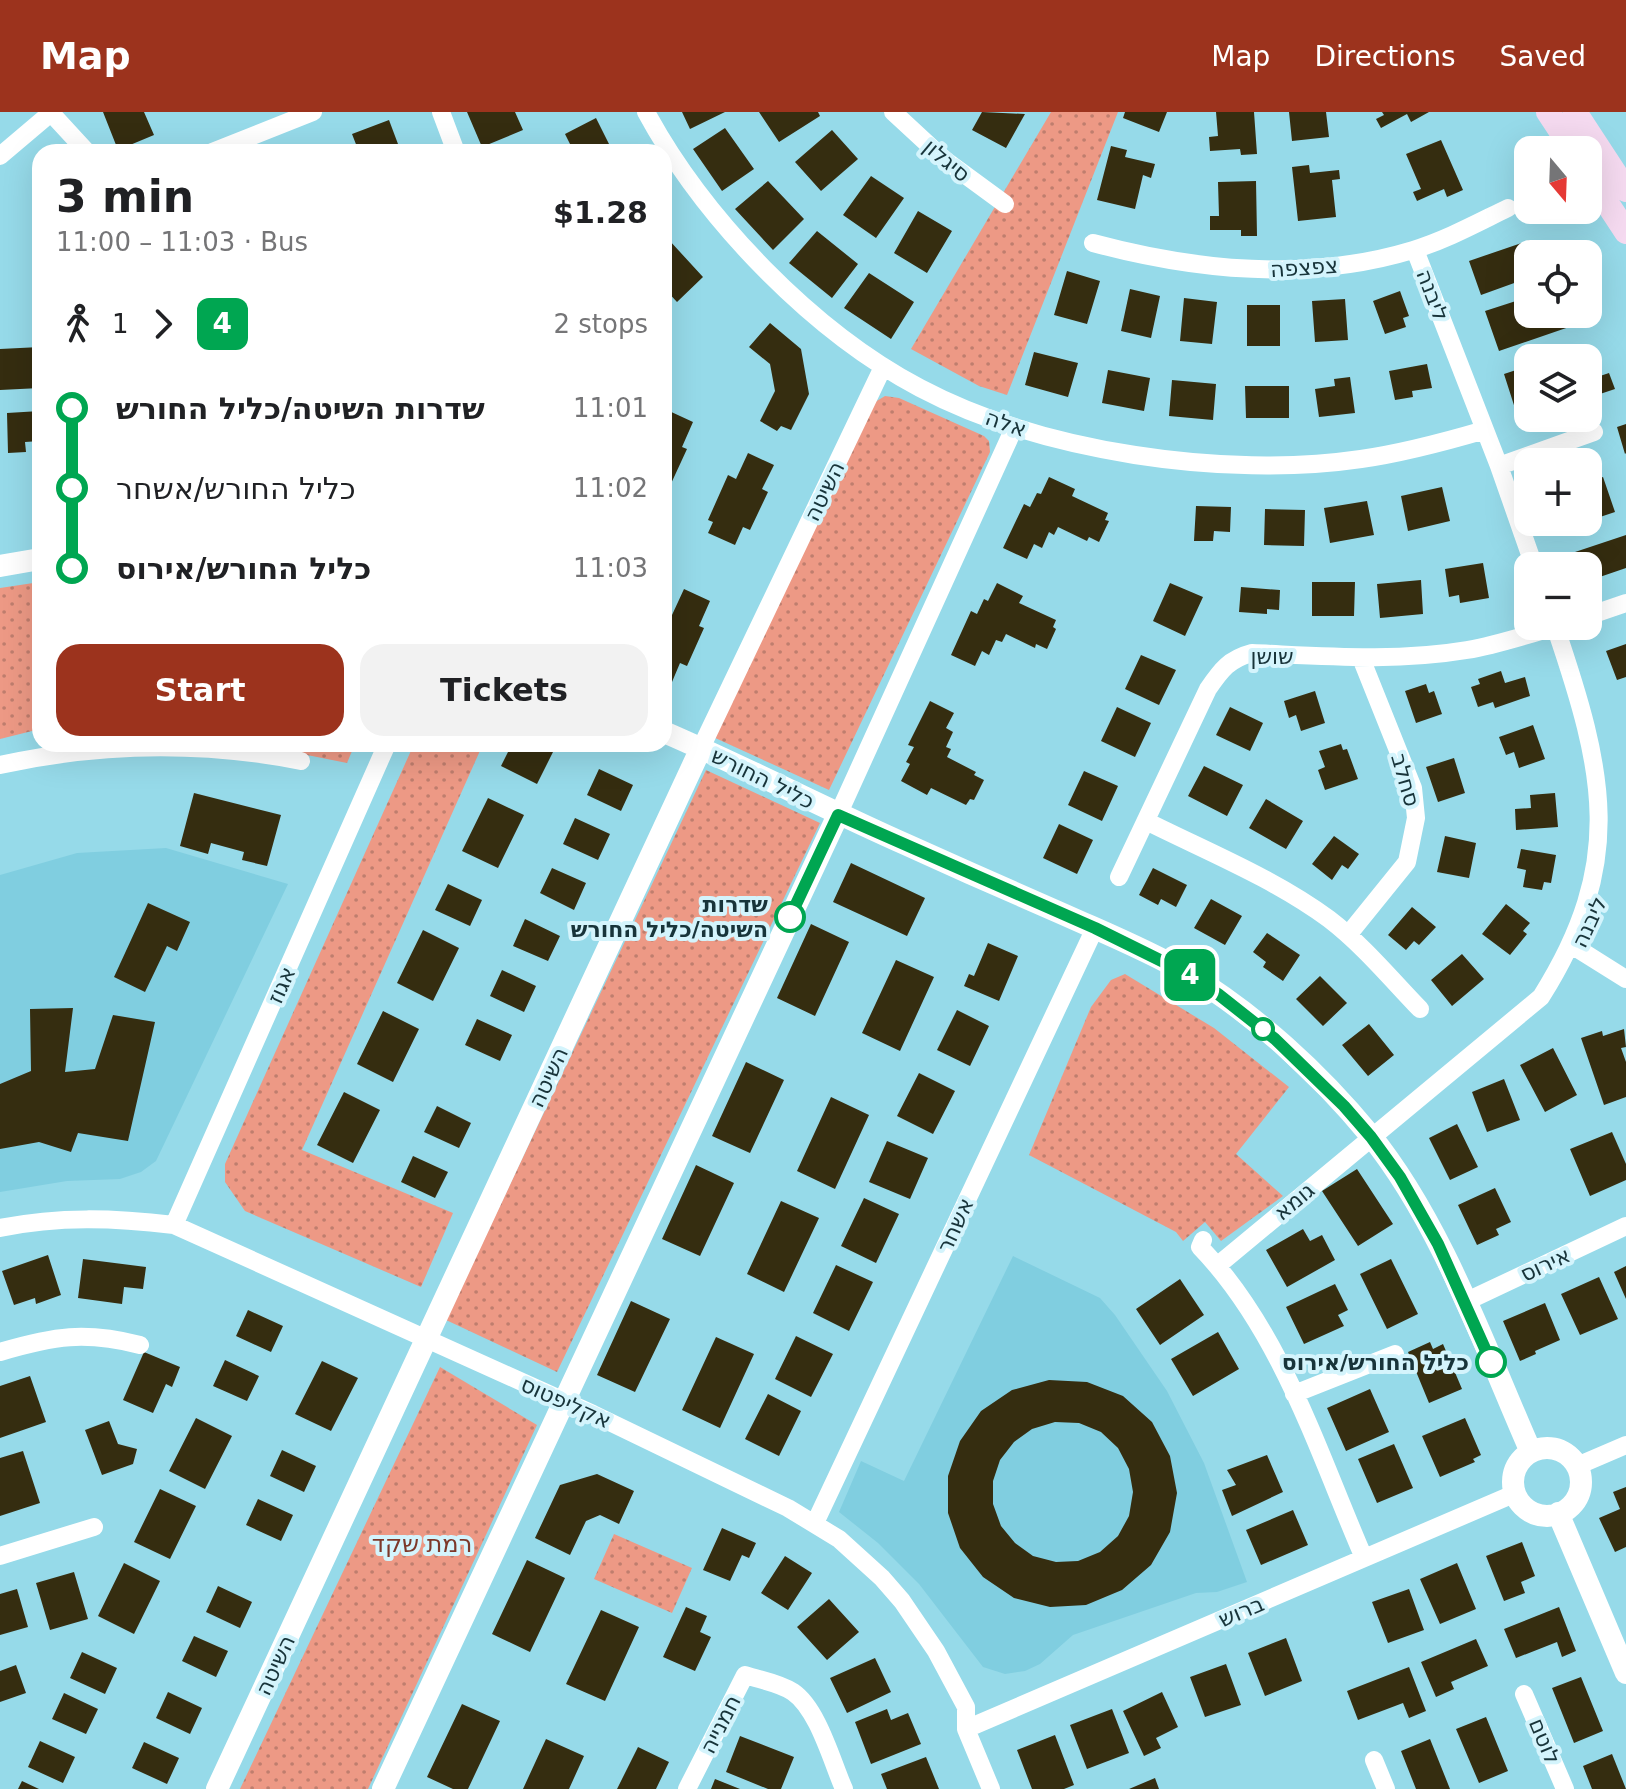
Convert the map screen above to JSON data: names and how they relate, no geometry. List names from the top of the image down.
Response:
{
  "streets": {
    "street": [
      "סיגלון",
      "צפצפה",
      "ליבנה",
      "אלה",
      "השיטה",
      "שושן",
      "כליל החורש",
      "סחלב",
      "אגוז",
      "גומא",
      "אשחר",
      "אירוס",
      "אקליפטוס",
      "ברוש",
      "חמנייה",
      "לוטם"
    ]
  },
  "crossings": [
    ["צפצפה", "ליבנה"],
    ["ליבנה", "אלה"],
    ["ליבנה", "כליל החורש"],
    ["ליבנה", "גומא"],
    ["אלה", "השיטה"],
    ["השיטה", "כליל החורש"],
    ["השיטה", "אקליפטוס"],
    ["שושן", "סחלב"],
    ["כליל החורש", "גומא"],
    ["כליל החורש", "אשחר"],
    ["כליל החורש", "אירוס"],
    ["כליל החורש", "ברוש"],
    ["אגוז", "אקליפטוס"],
    ["אשחר", "אקליפטוס"],
    ["אקליפטוס", "ברוש"]
  ],
  "districts": ["רמת שקד"],
  "places": ["שדרות השיטה/כליל החורש", "כליל החורש/אירוס"],
  "lines": ["bus line 4"],
  "north": "bottom",
  "page": {
    "header": "Map",
    "nav": ["Map", "Directions", "Saved"],
    "on_map": "4",
    "map_buttons": ["+", "−"],
    "heading": ["3 min", "11:00 – 11:03 · Bus", "$1.28"],
    "legs": ["1", "4", "2 stops"],
    "list": [
      {
        "name": "שדרות השיטה/כליל החורש",
        "value": "11:01"
      },
      {
        "name": "כליל החורש/אשחר",
        "value": "11:02"
      },
      {
        "name": "כליל החורש/אירוס",
        "value": "11:03"
      }
    ],
    "buttons": ["Start", "Tickets"]
  }
}
